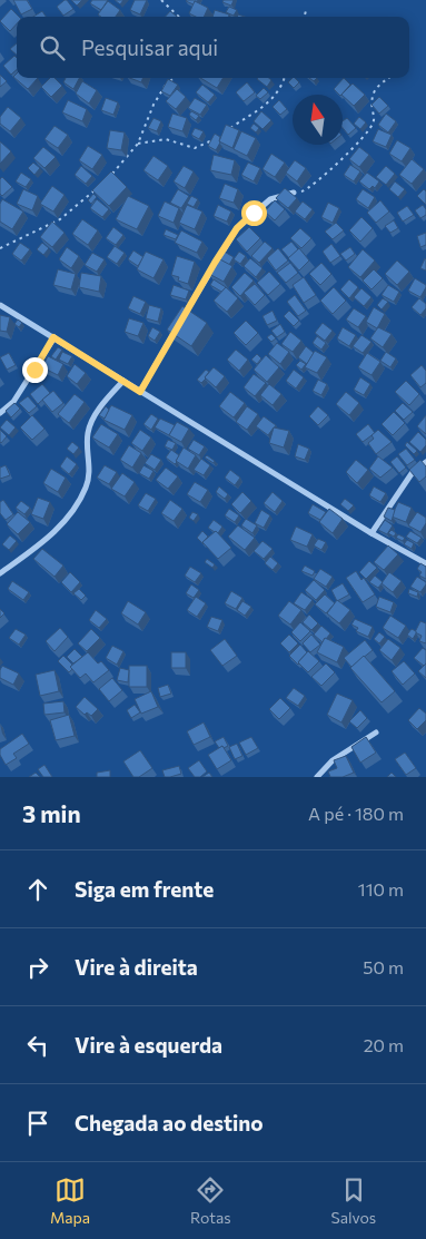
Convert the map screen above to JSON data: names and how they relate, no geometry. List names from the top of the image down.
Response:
{
  "north": "top",
  "page": {
    "search": "Pesquisar aqui",
    "heading": ["3 min", "A pé · 180 m"],
    "list": [
      ["Siga em frente", "110 m"],
      ["Vire à direita", "50 m"],
      ["Vire à esquerda", "20 m"],
      "Chegada ao destino"
    ],
    "nav": ["Mapa", "Rotas", "Salvos"]
  }
}
